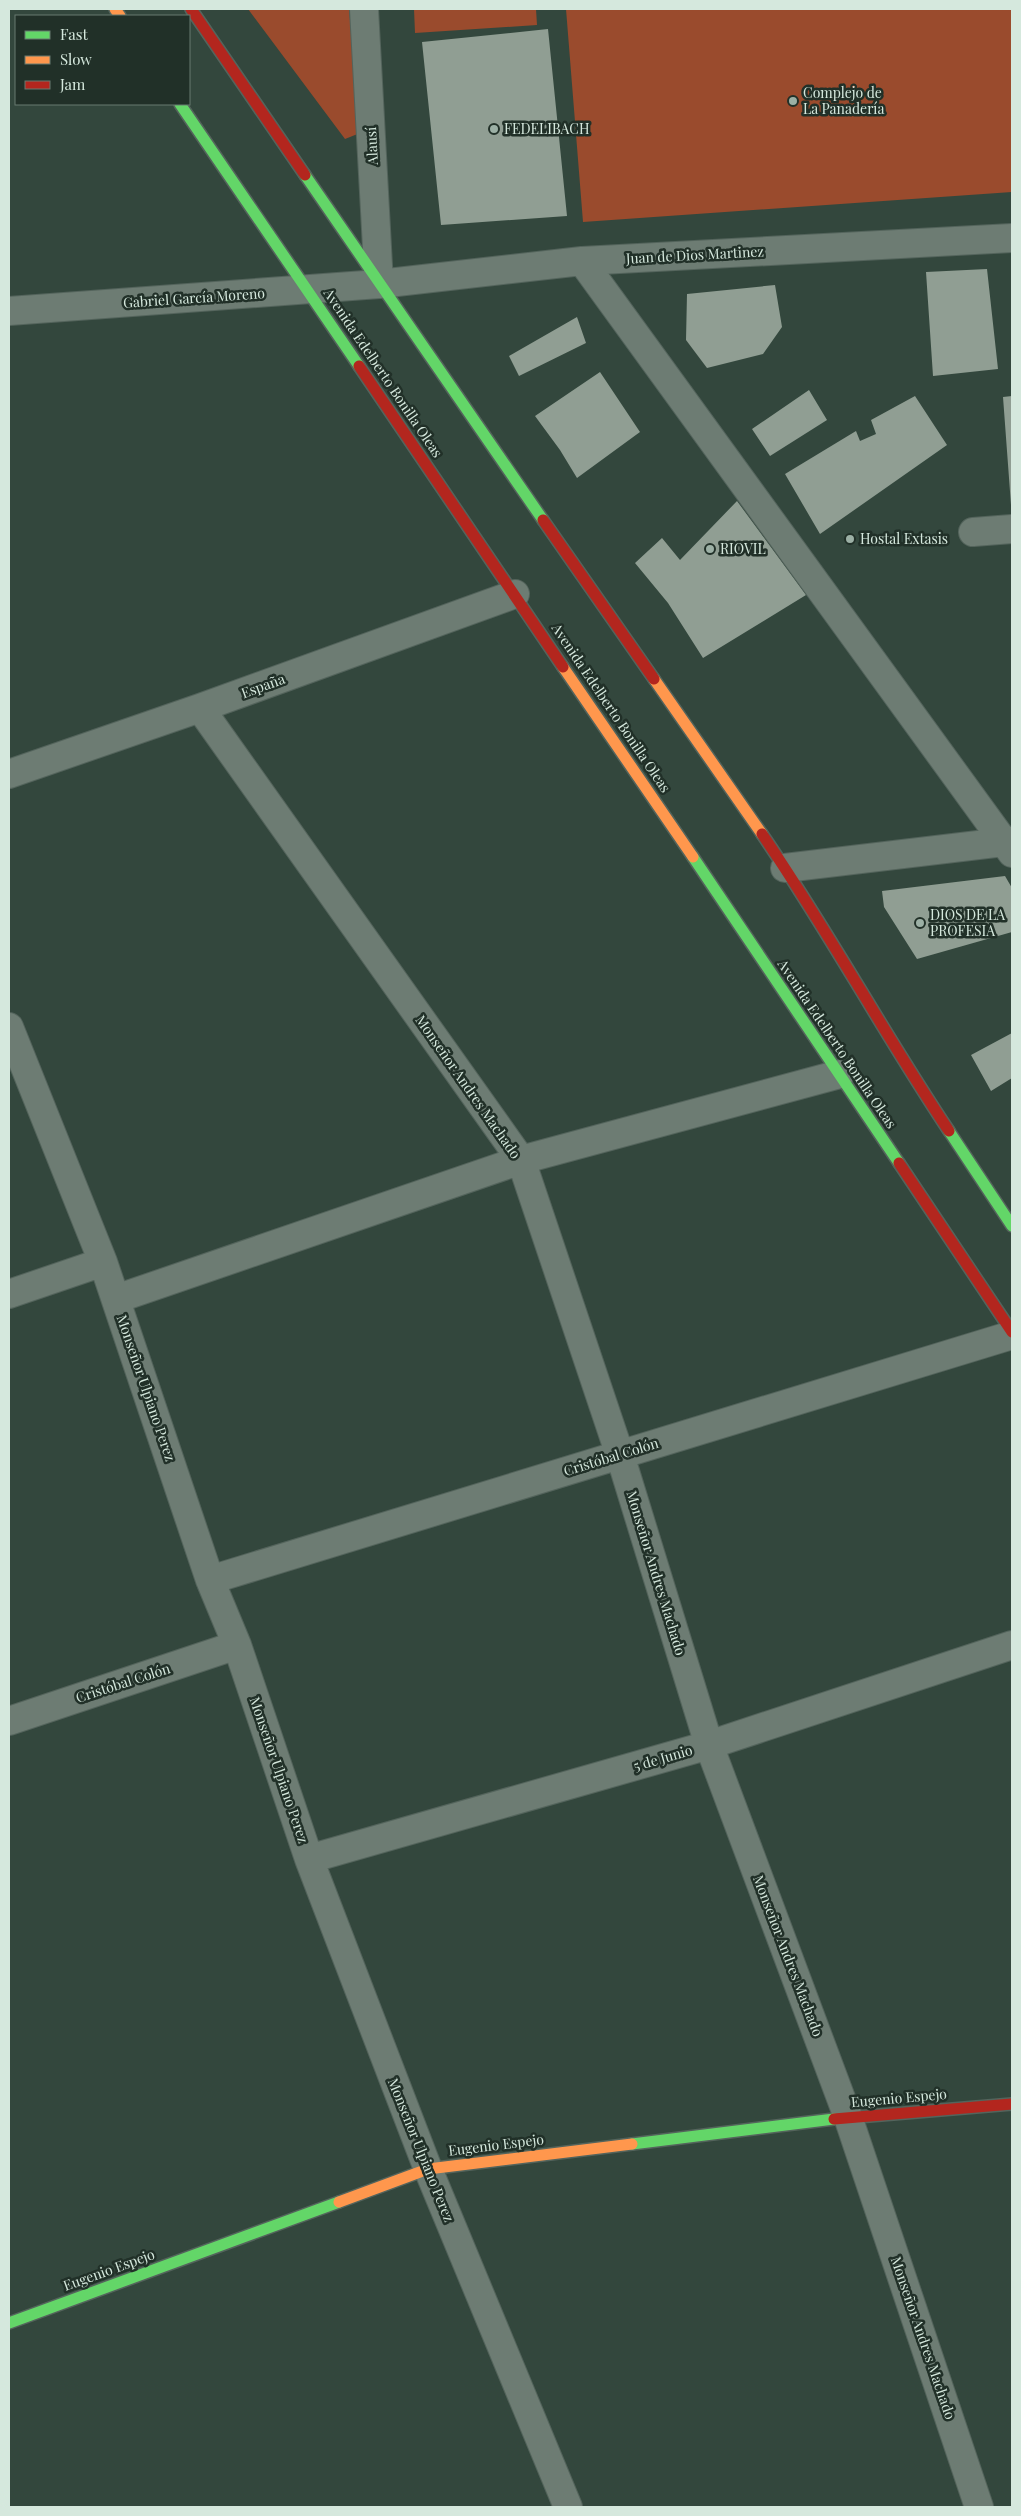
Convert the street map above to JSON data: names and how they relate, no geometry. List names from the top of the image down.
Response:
{
  "streets": {
    "main road": ["Avenida Edelberto Bonilla Oleas", "Eugenio Espejo"],
    "street": [
      "Alausí",
      "Juan de Dios Martinez",
      "Gabriel García Moreno",
      "España",
      "Monseñor Andres Machado",
      "Monseñor Ulpiano Perez",
      "Cristóbal Colón",
      "5 de Junio"
    ]
  },
  "crossings": [
    ["Alausí", "Juan de Dios Martinez"],
    ["Alausí", "Gabriel García Moreno"],
    ["Juan de Dios Martinez", "Gabriel García Moreno"],
    ["Gabriel García Moreno", "Avenida Edelberto Bonilla Oleas"],
    ["Avenida Edelberto Bonilla Oleas", "España"],
    ["Avenida Edelberto Bonilla Oleas", "Cristóbal Colón"],
    ["España", "Monseñor Andres Machado"],
    ["Monseñor Andres Machado", "Cristóbal Colón"],
    ["Monseñor Andres Machado", "5 de Junio"],
    ["Monseñor Andres Machado", "Eugenio Espejo"],
    ["Monseñor Ulpiano Perez", "Cristóbal Colón"],
    ["Monseñor Ulpiano Perez", "5 de Junio"],
    ["Monseñor Ulpiano Perez", "Eugenio Espejo"]
  ],
  "places": [
    "Complejo de La Panadería",
    "FEDELIBACH",
    "Hostal Extasis",
    "RIOVIL",
    "DIOS DE LA PROFESIA"
  ],
  "legend": ["Fast", "Slow", "Jam"]
}
